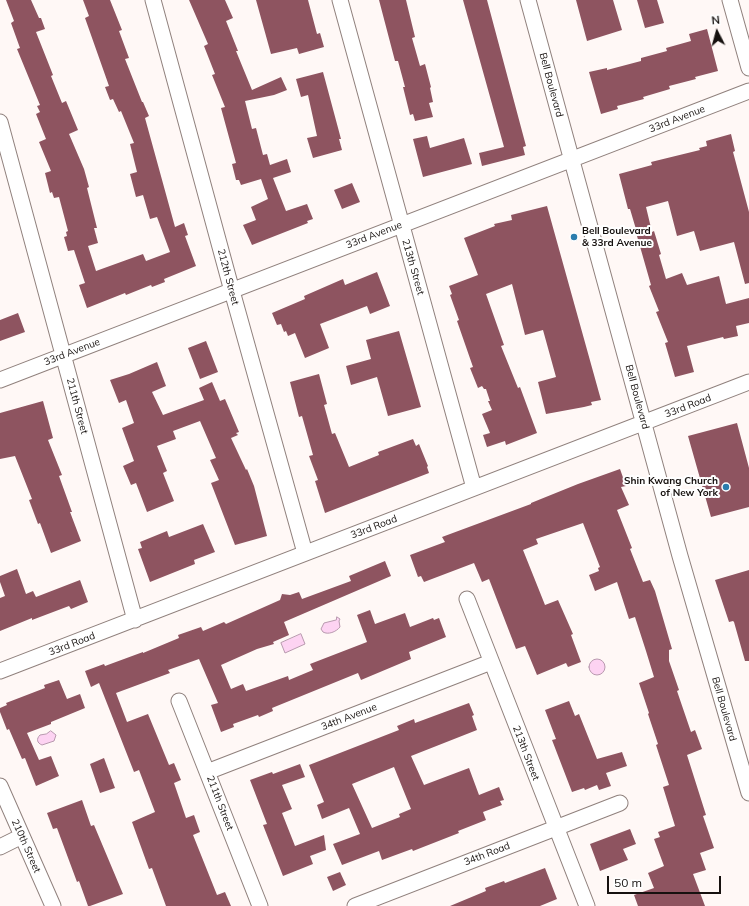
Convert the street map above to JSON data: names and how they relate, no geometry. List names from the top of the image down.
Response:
{
  "streets": {
    "street": [
      "Bell Boulevard",
      "33rd Avenue",
      "213th Street",
      "212th Street",
      "211th Street",
      "33rd Road",
      "34th Avenue",
      "210th Street",
      "34th Road"
    ]
  },
  "crossings": [
    ["Bell Boulevard", "33rd Avenue"],
    ["Bell Boulevard", "33rd Road"],
    ["33rd Avenue", "213th Street"],
    ["33rd Avenue", "212th Street"],
    ["33rd Avenue", "211th Street"],
    ["213th Street", "33rd Road"],
    ["213th Street", "34th Avenue"],
    ["213th Street", "34th Road"],
    ["212th Street", "33rd Road"],
    ["211th Street", "33rd Road"],
    ["211th Street", "34th Avenue"]
  ],
  "places": ["Bell Boulevard & 33rd Avenue", "Shin Kwang Church of New York"],
  "scale_bar": "50 m",
  "north": "top"
}
